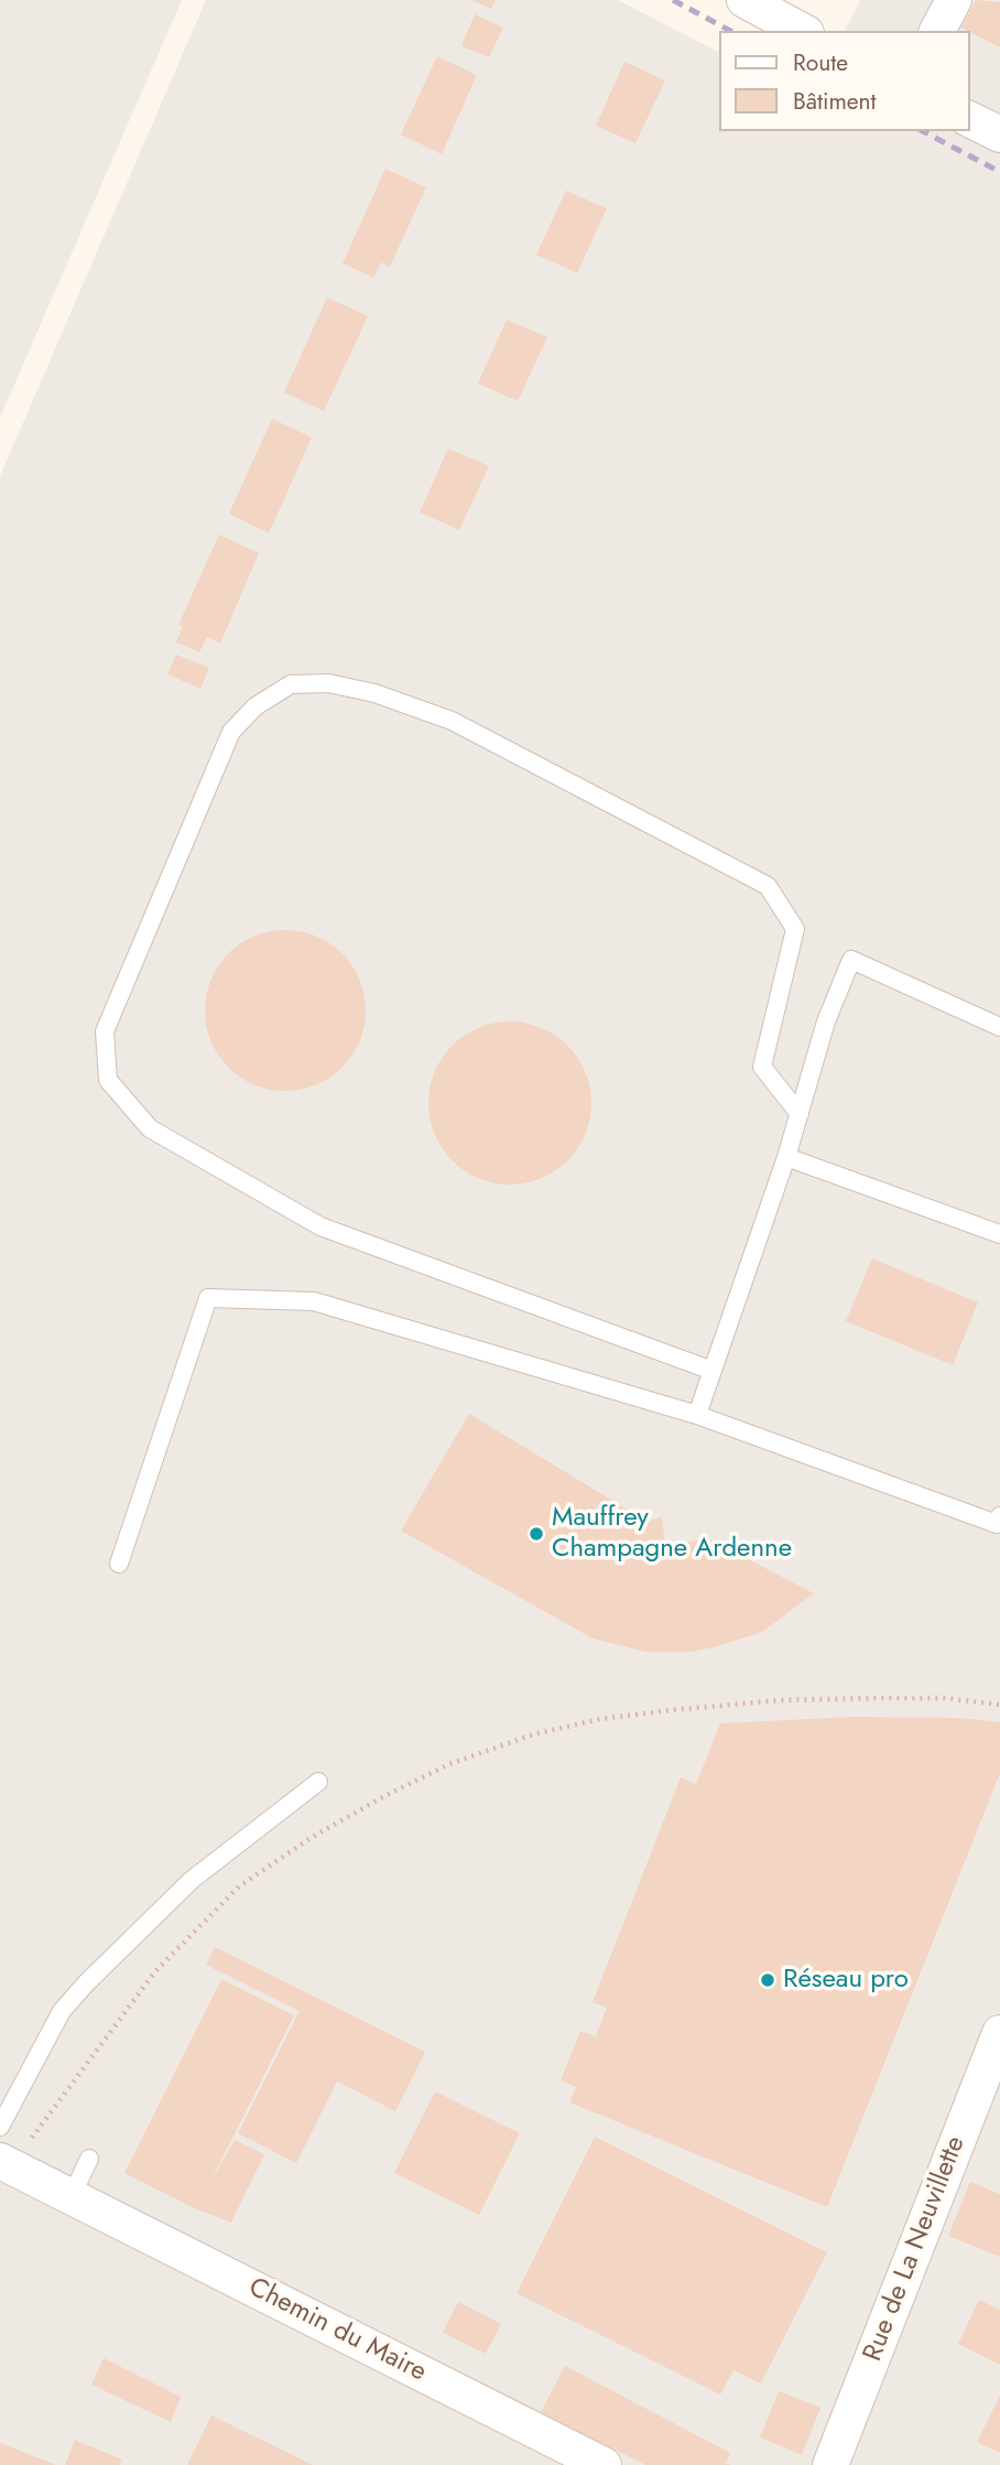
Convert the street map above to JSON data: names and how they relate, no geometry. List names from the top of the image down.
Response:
{
  "streets": {
    "street": ["Rue de La Neuvillette", "Chemin du Maire"]
  },
  "places": ["Mauffrey Champagne Ardenne", "Réseau pro"],
  "legend": ["Route", "Bâtiment"]
}
